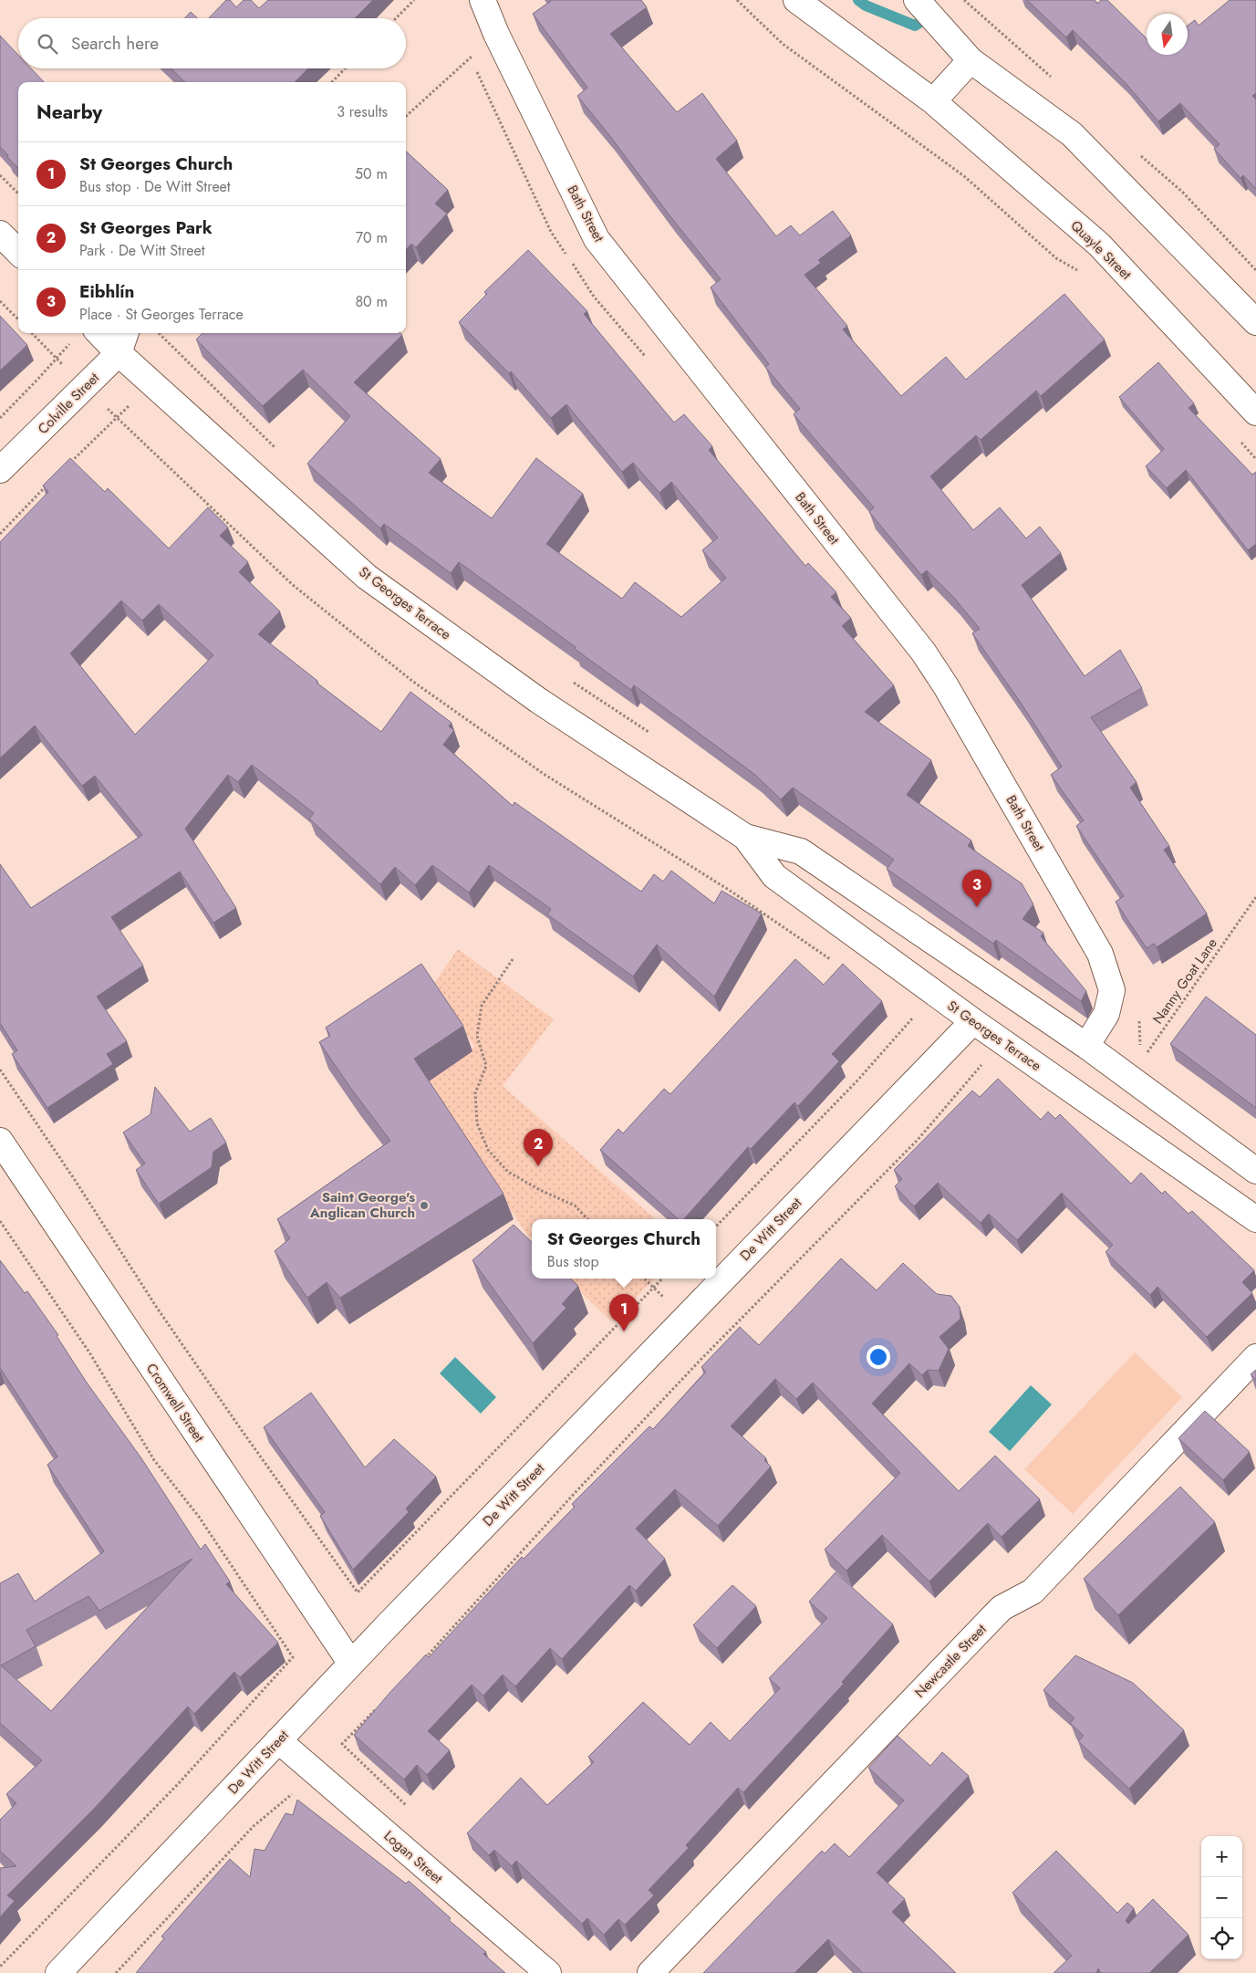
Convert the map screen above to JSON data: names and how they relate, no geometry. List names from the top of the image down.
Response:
{
  "streets": {
    "street": [
      "Bath Street",
      "Quayle Street",
      "Colville Street",
      "St Georges Terrace",
      "De Witt Street",
      "Cromwell Street",
      "Newcastle Street",
      "Logan Street"
    ],
    "path": ["Nanny Goat Lane"]
  },
  "crossings": [
    ["Bath Street", "St Georges Terrace"],
    ["Colville Street", "St Georges Terrace"],
    ["St Georges Terrace", "Nanny Goat Lane"],
    ["St Georges Terrace", "De Witt Street"],
    ["De Witt Street", "Cromwell Street"],
    ["De Witt Street", "Logan Street"]
  ],
  "places": ["Saint George's Anglican Church"],
  "north": "bottom",
  "page": {
    "search": "Search here",
    "heading": ["Nearby", "3 results"],
    "list": [
      {
        "mark": "1",
        "name": "St Georges Church",
        "note": "Bus stop · De Witt Street",
        "value": "50 m"
      },
      {
        "mark": "2",
        "name": "St Georges Park",
        "note": "Park · De Witt Street",
        "value": "70 m"
      },
      {
        "mark": "3",
        "name": "Eibhlín",
        "note": "Place · St Georges Terrace",
        "value": "80 m"
      }
    ],
    "pins": ["3", "2", "1"],
    "popup": ["St Georges Church", "Bus stop"],
    "map_buttons": ["+", "−"]
  }
}
